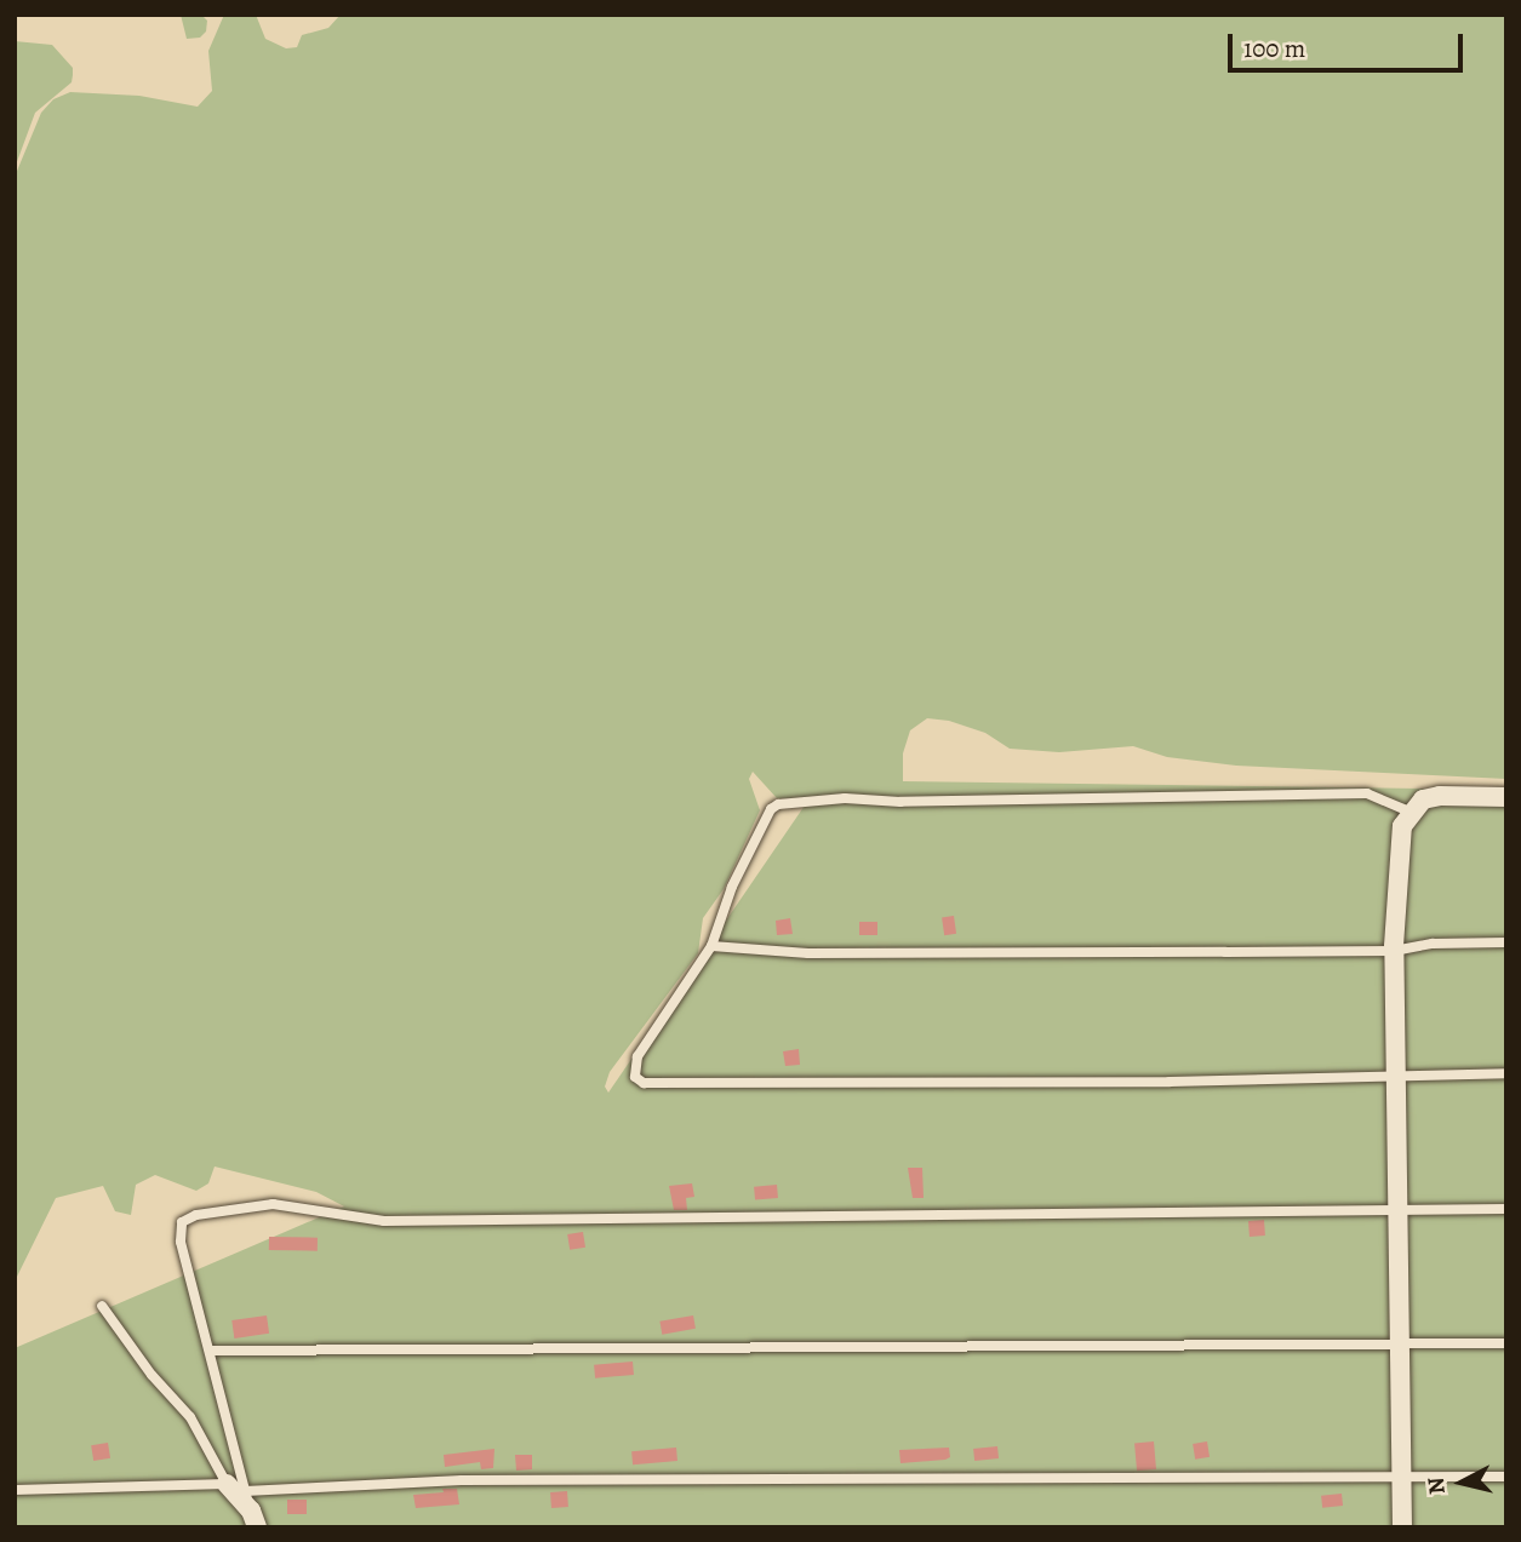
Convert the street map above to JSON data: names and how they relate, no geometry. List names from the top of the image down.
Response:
{
  "scale_bar": "100 m",
  "north": "left"
}
